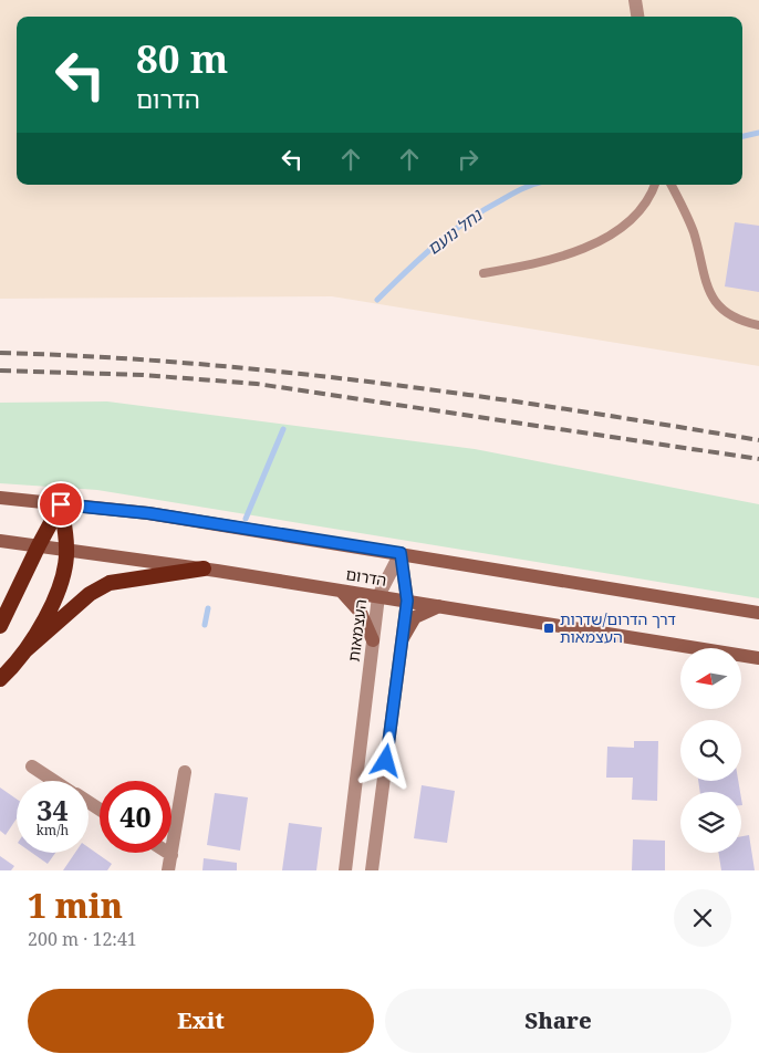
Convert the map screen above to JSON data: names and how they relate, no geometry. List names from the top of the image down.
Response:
{
  "streets": {
    "main road": ["הדרום"],
    "street": ["העצמאות"]
  },
  "crossings": [
    ["הדרום", "העצמאות"]
  ],
  "water": ["נחל נועם"],
  "places": {
    "transit": ["דרך הדרום/שדרות העצמאות"]
  },
  "north": "left",
  "page": {
    "turn": ["80 m", "הדרום"],
    "speed": "34 km/h",
    "limit": "40",
    "heading": ["1 min", "200 m · 12:41"],
    "buttons": ["Exit", "Share"]
  }
}
